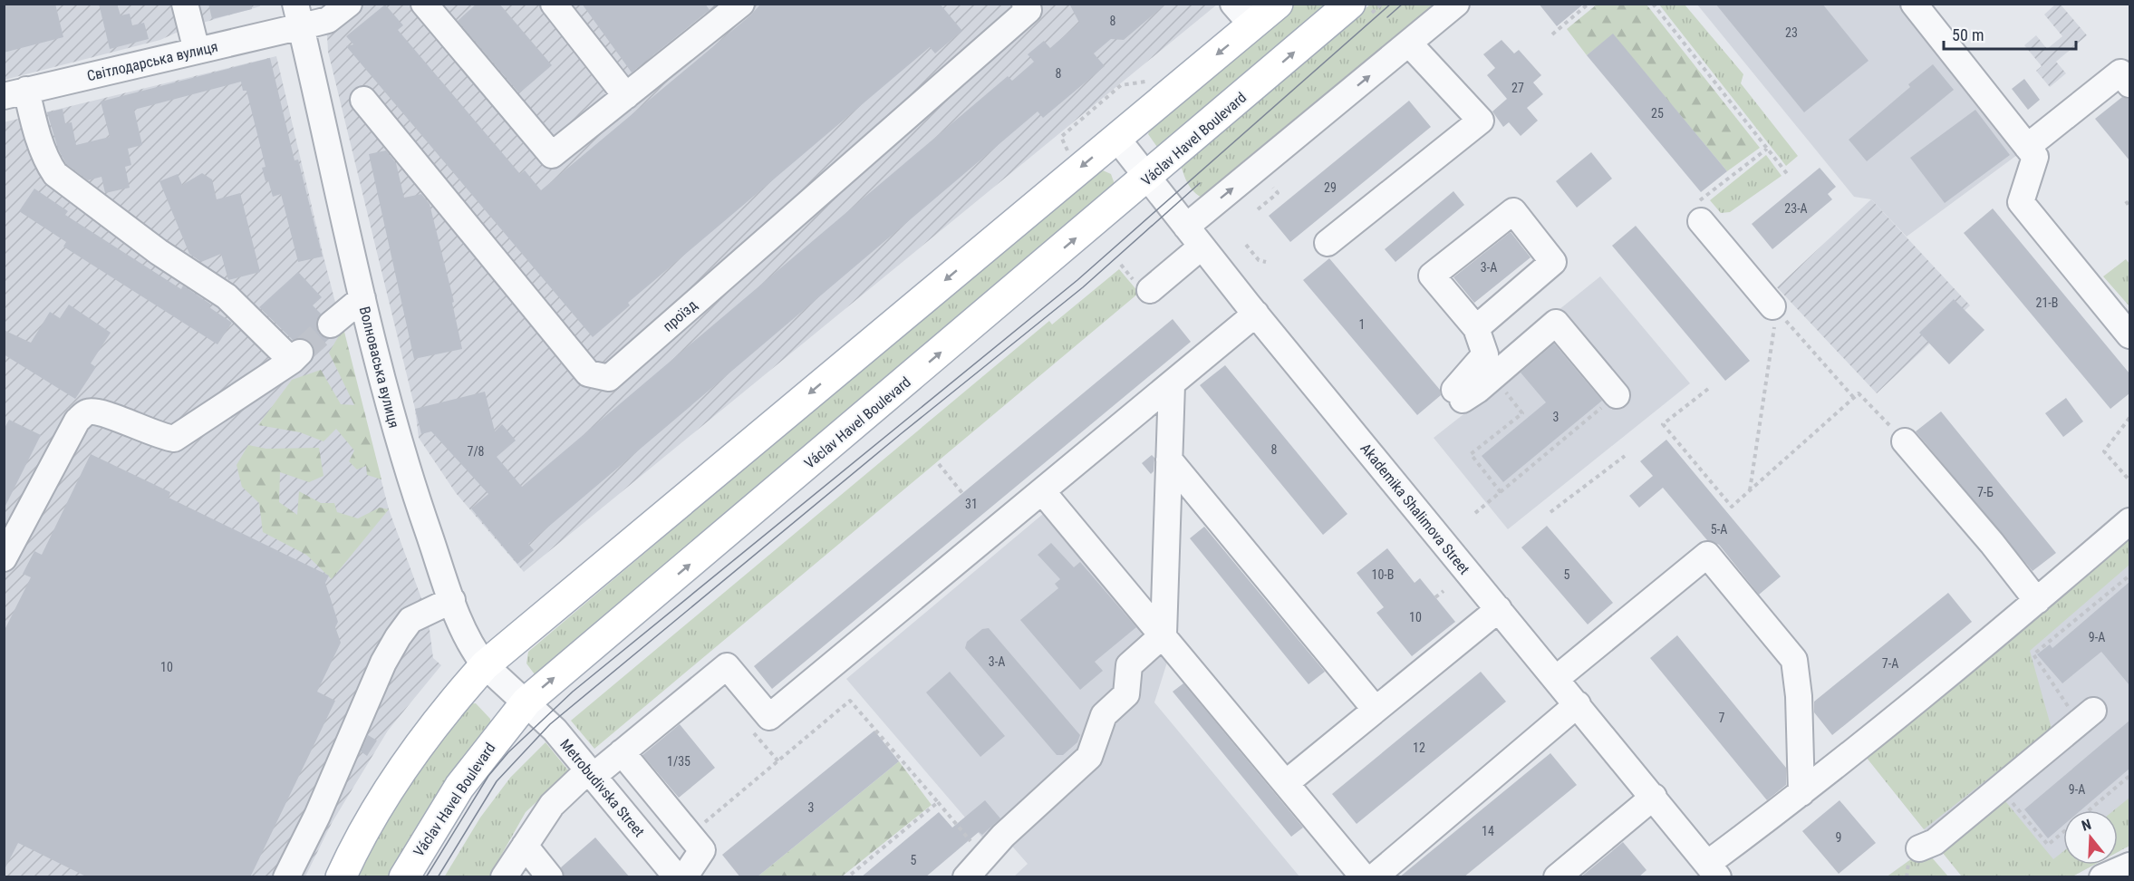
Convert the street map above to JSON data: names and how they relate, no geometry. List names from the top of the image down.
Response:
{
  "streets": {
    "main road": ["Václav Havel Boulevard"],
    "street": [
      "Світлодарська вулиця",
      "проїзд",
      "Волноваська вулиця",
      "Akademika Shalimova Street",
      "Metrobudivska Street"
    ]
  },
  "crossings": [
    ["Світлодарська вулиця", "Волноваська вулиця"],
    ["Václav Havel Boulevard", "Волноваська вулиця"],
    ["Václav Havel Boulevard", "Akademika Shalimova Street"],
    ["Václav Havel Boulevard", "Metrobudivska Street"],
    ["Волноваська вулиця", "Metrobudivska Street"]
  ],
  "house_numbers": [
    "8",
    "23",
    "8",
    "27",
    "25",
    "29",
    "23-А",
    "3-А",
    "21-В",
    "1",
    "3",
    "8",
    "7/8",
    "7-Б",
    "31",
    "5-А",
    "10-В",
    "5",
    "10",
    "9-А",
    "3-А",
    "7-А",
    "10",
    "7",
    "12",
    "1/35",
    "9-А",
    "3",
    "14",
    "9",
    "5"
  ],
  "scale_bar": "50 m",
  "north": "top"
}
